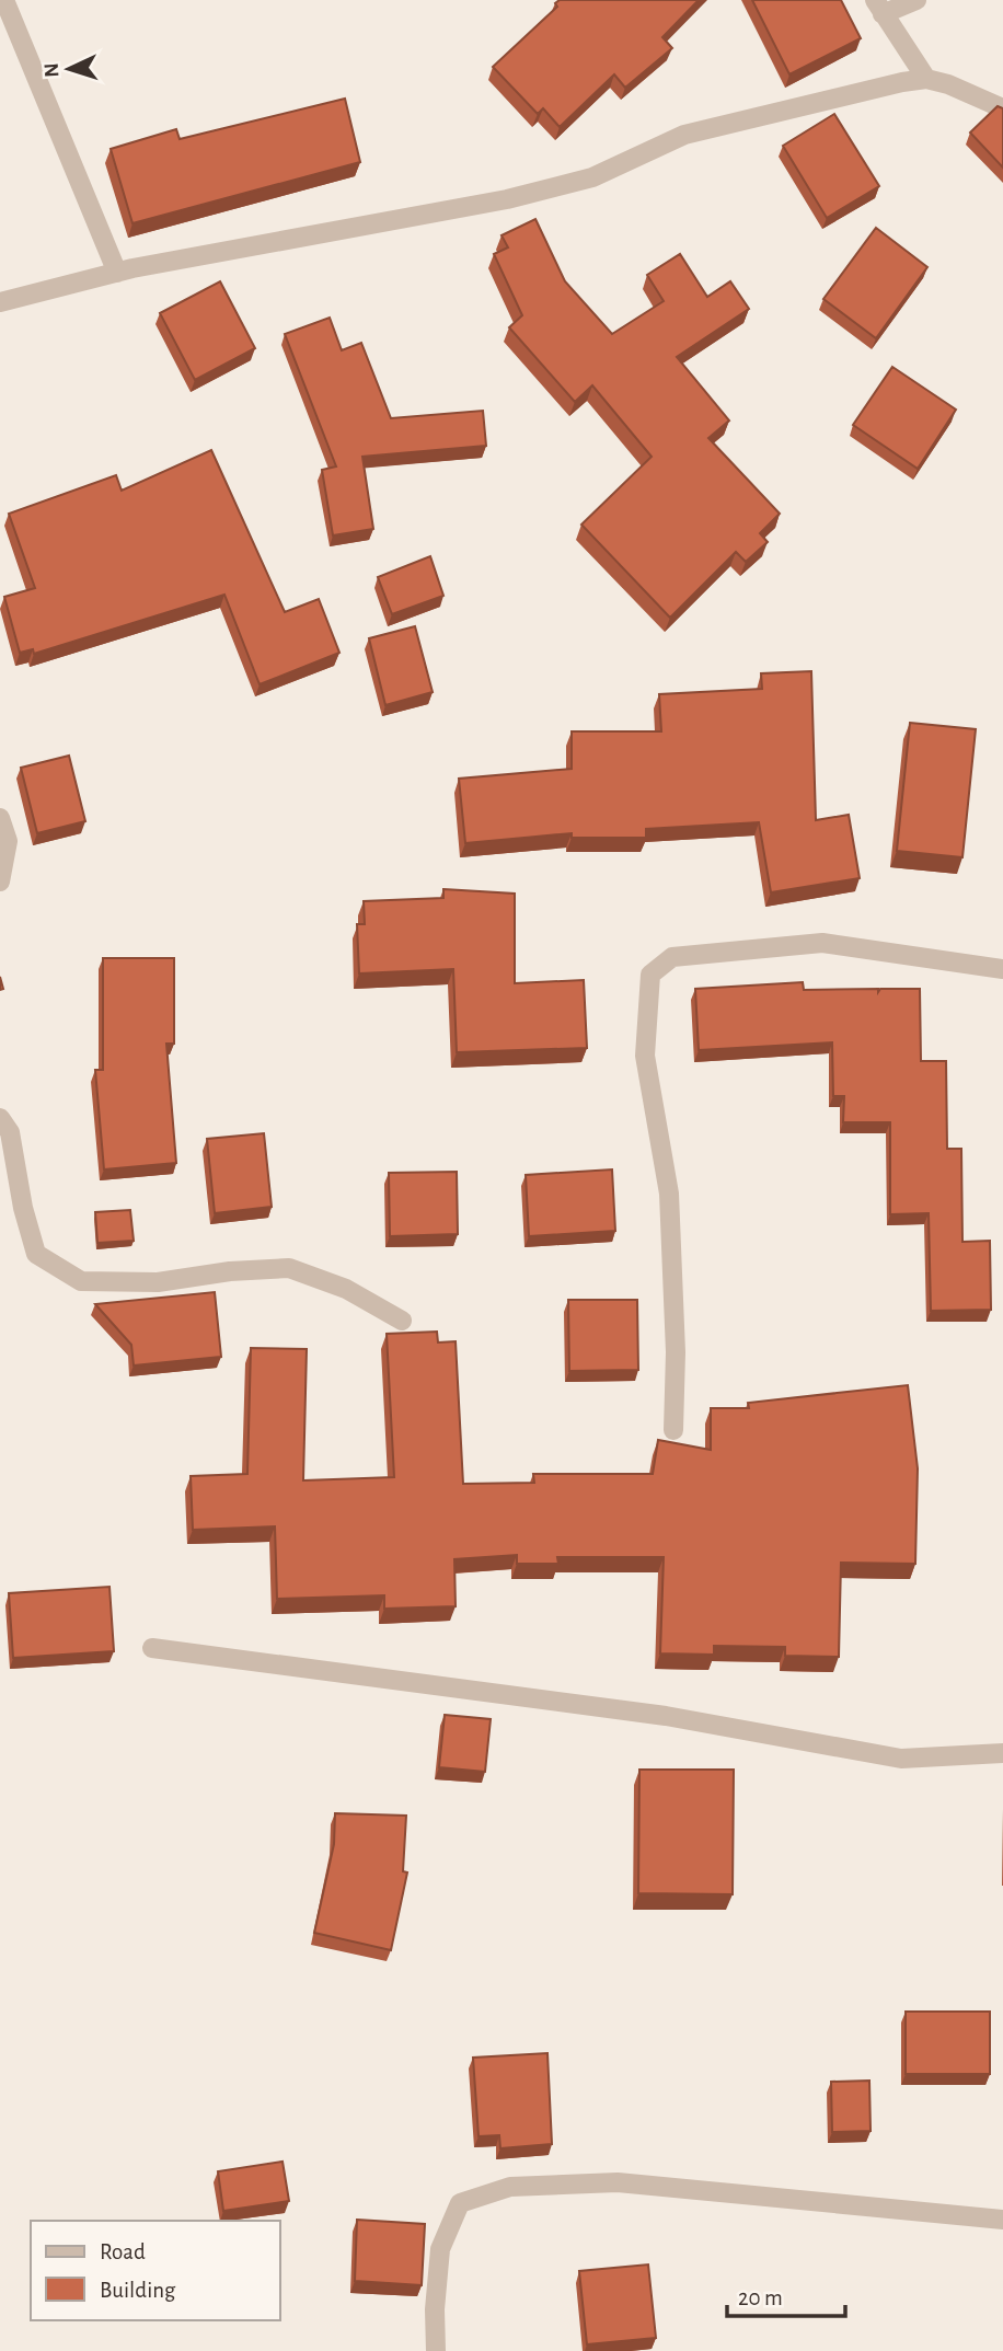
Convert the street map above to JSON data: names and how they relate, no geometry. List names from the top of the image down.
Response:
{
  "legend": ["Road", "Building"],
  "scale_bar": "20 m",
  "north": "left"
}
